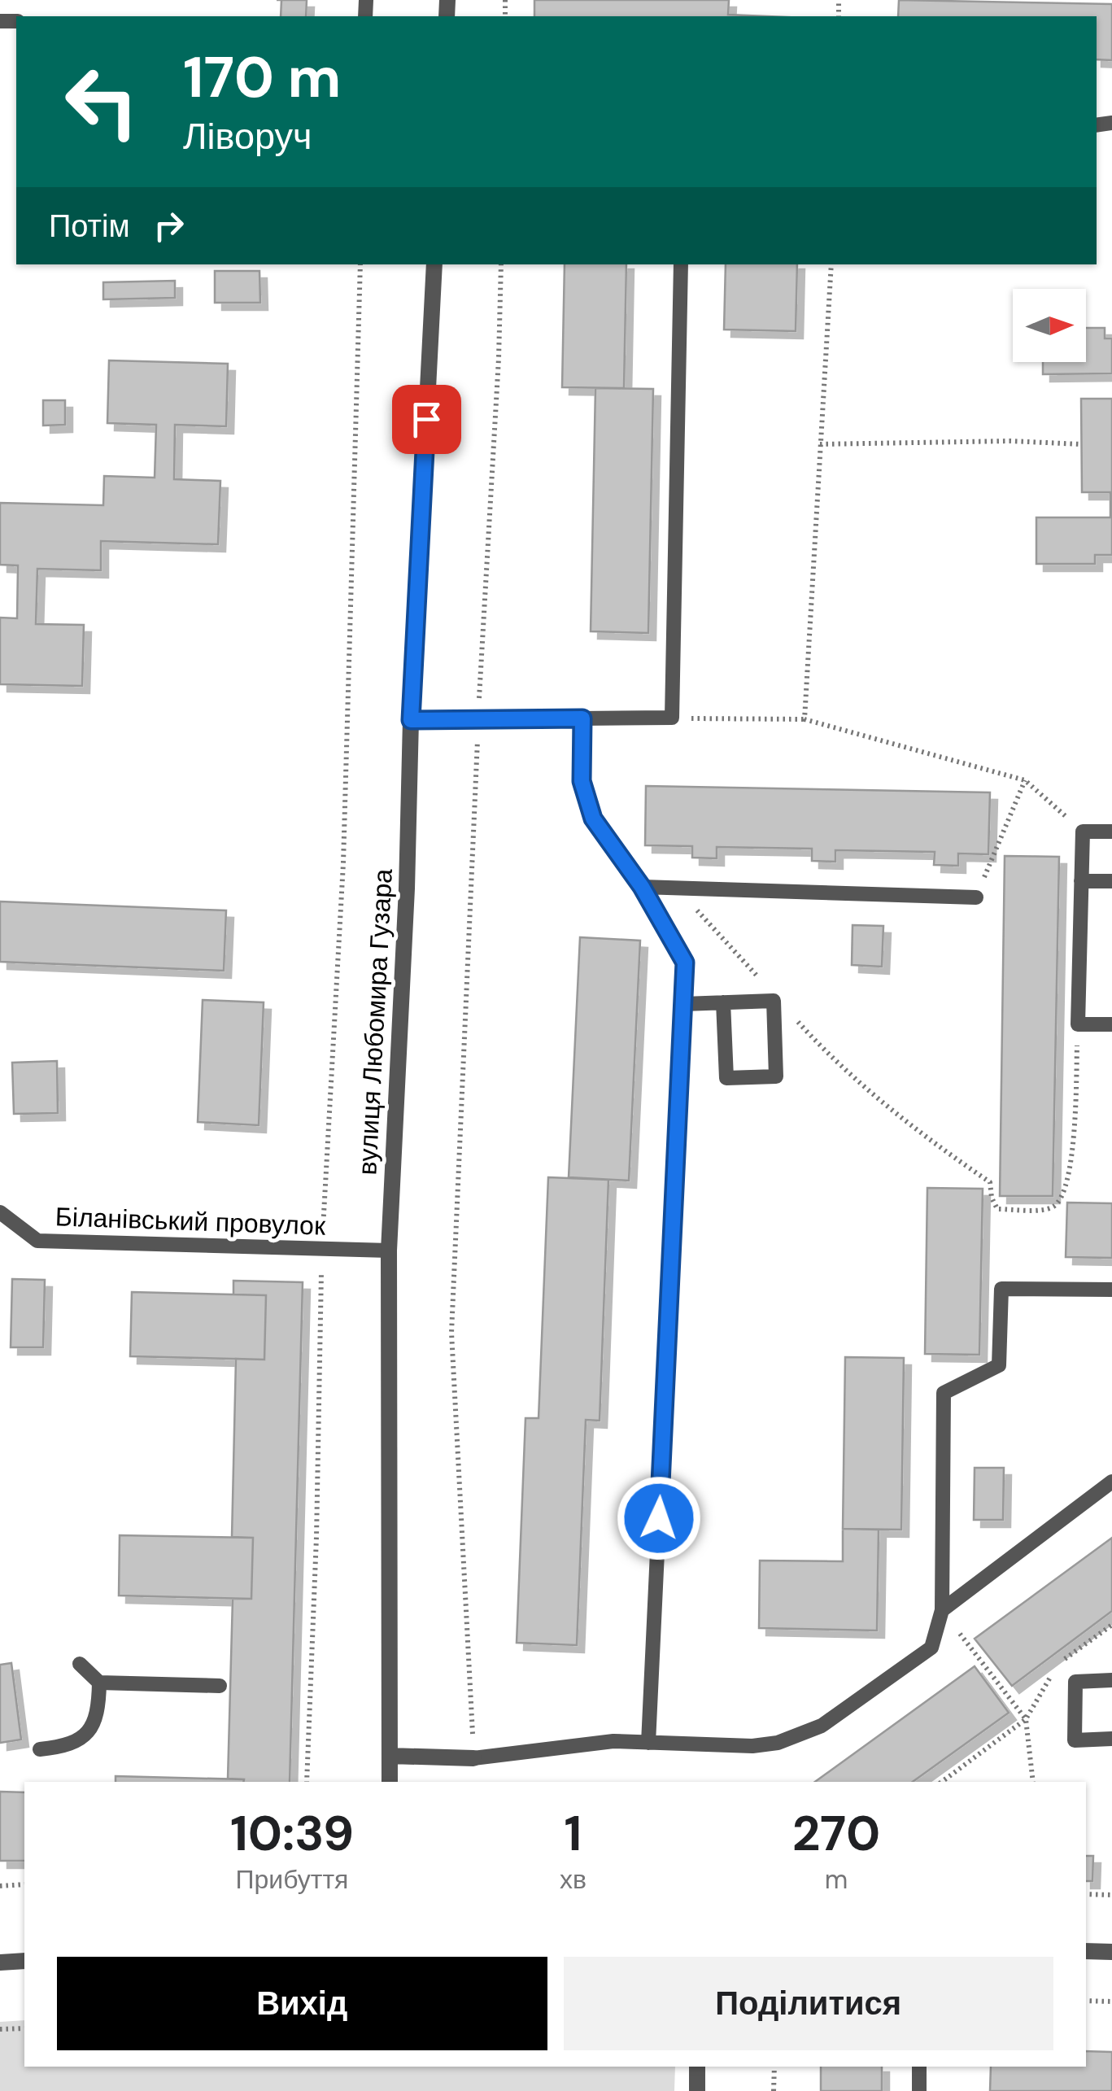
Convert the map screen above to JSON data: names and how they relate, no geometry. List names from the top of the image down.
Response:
{
  "streets": {
    "street": ["вулиця Любомира Гузара"],
    "lane": ["Біланівський провулок"]
  },
  "crossings": [
    ["вулиця Любомира Гузара", "Біланівський провулок"]
  ],
  "north": "right",
  "page": {
    "turn": ["170 m", "Ліворуч"],
    "then": "Потім",
    "eta": [
      "10:39",
      "Прибуття",
      "1",
      "хв",
      "270",
      "m"
    ],
    "buttons": ["Вихід", "Поділитися"]
  }
}
